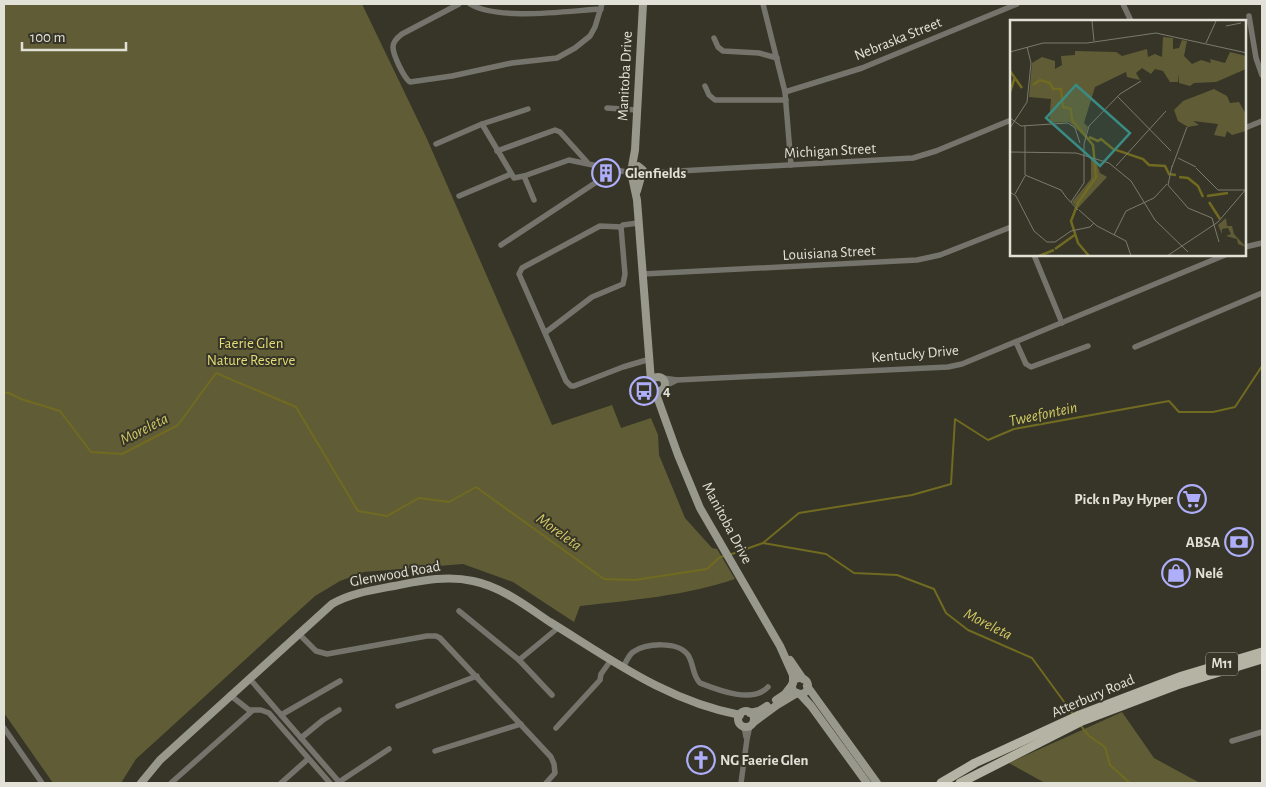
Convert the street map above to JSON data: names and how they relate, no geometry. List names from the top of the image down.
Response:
{
  "streets": {
    "main road": ["M11", "Atterbury Road"],
    "street": [
      "Nebraska Street",
      "Manitoba Drive",
      "Michigan Street",
      "Louisiana Street",
      "Kentucky Drive",
      "Glenwood Road"
    ]
  },
  "crossings": [
    ["Manitoba Drive", "Michigan Street"],
    ["Manitoba Drive", "Kentucky Drive"]
  ],
  "water": ["Tweefontein", "Moreleta"],
  "parks": ["Faerie Glen Nature Reserve"],
  "places": {
    "building": ["Glenfields"],
    "bus stop": ["4"],
    "supermarket": ["Pick n Pay Hyper"],
    "bank": ["ABSA"],
    "shop": ["Nelé"],
    "church": ["NG Faerie Glen"]
  },
  "scale_bar": "100 m"
}
